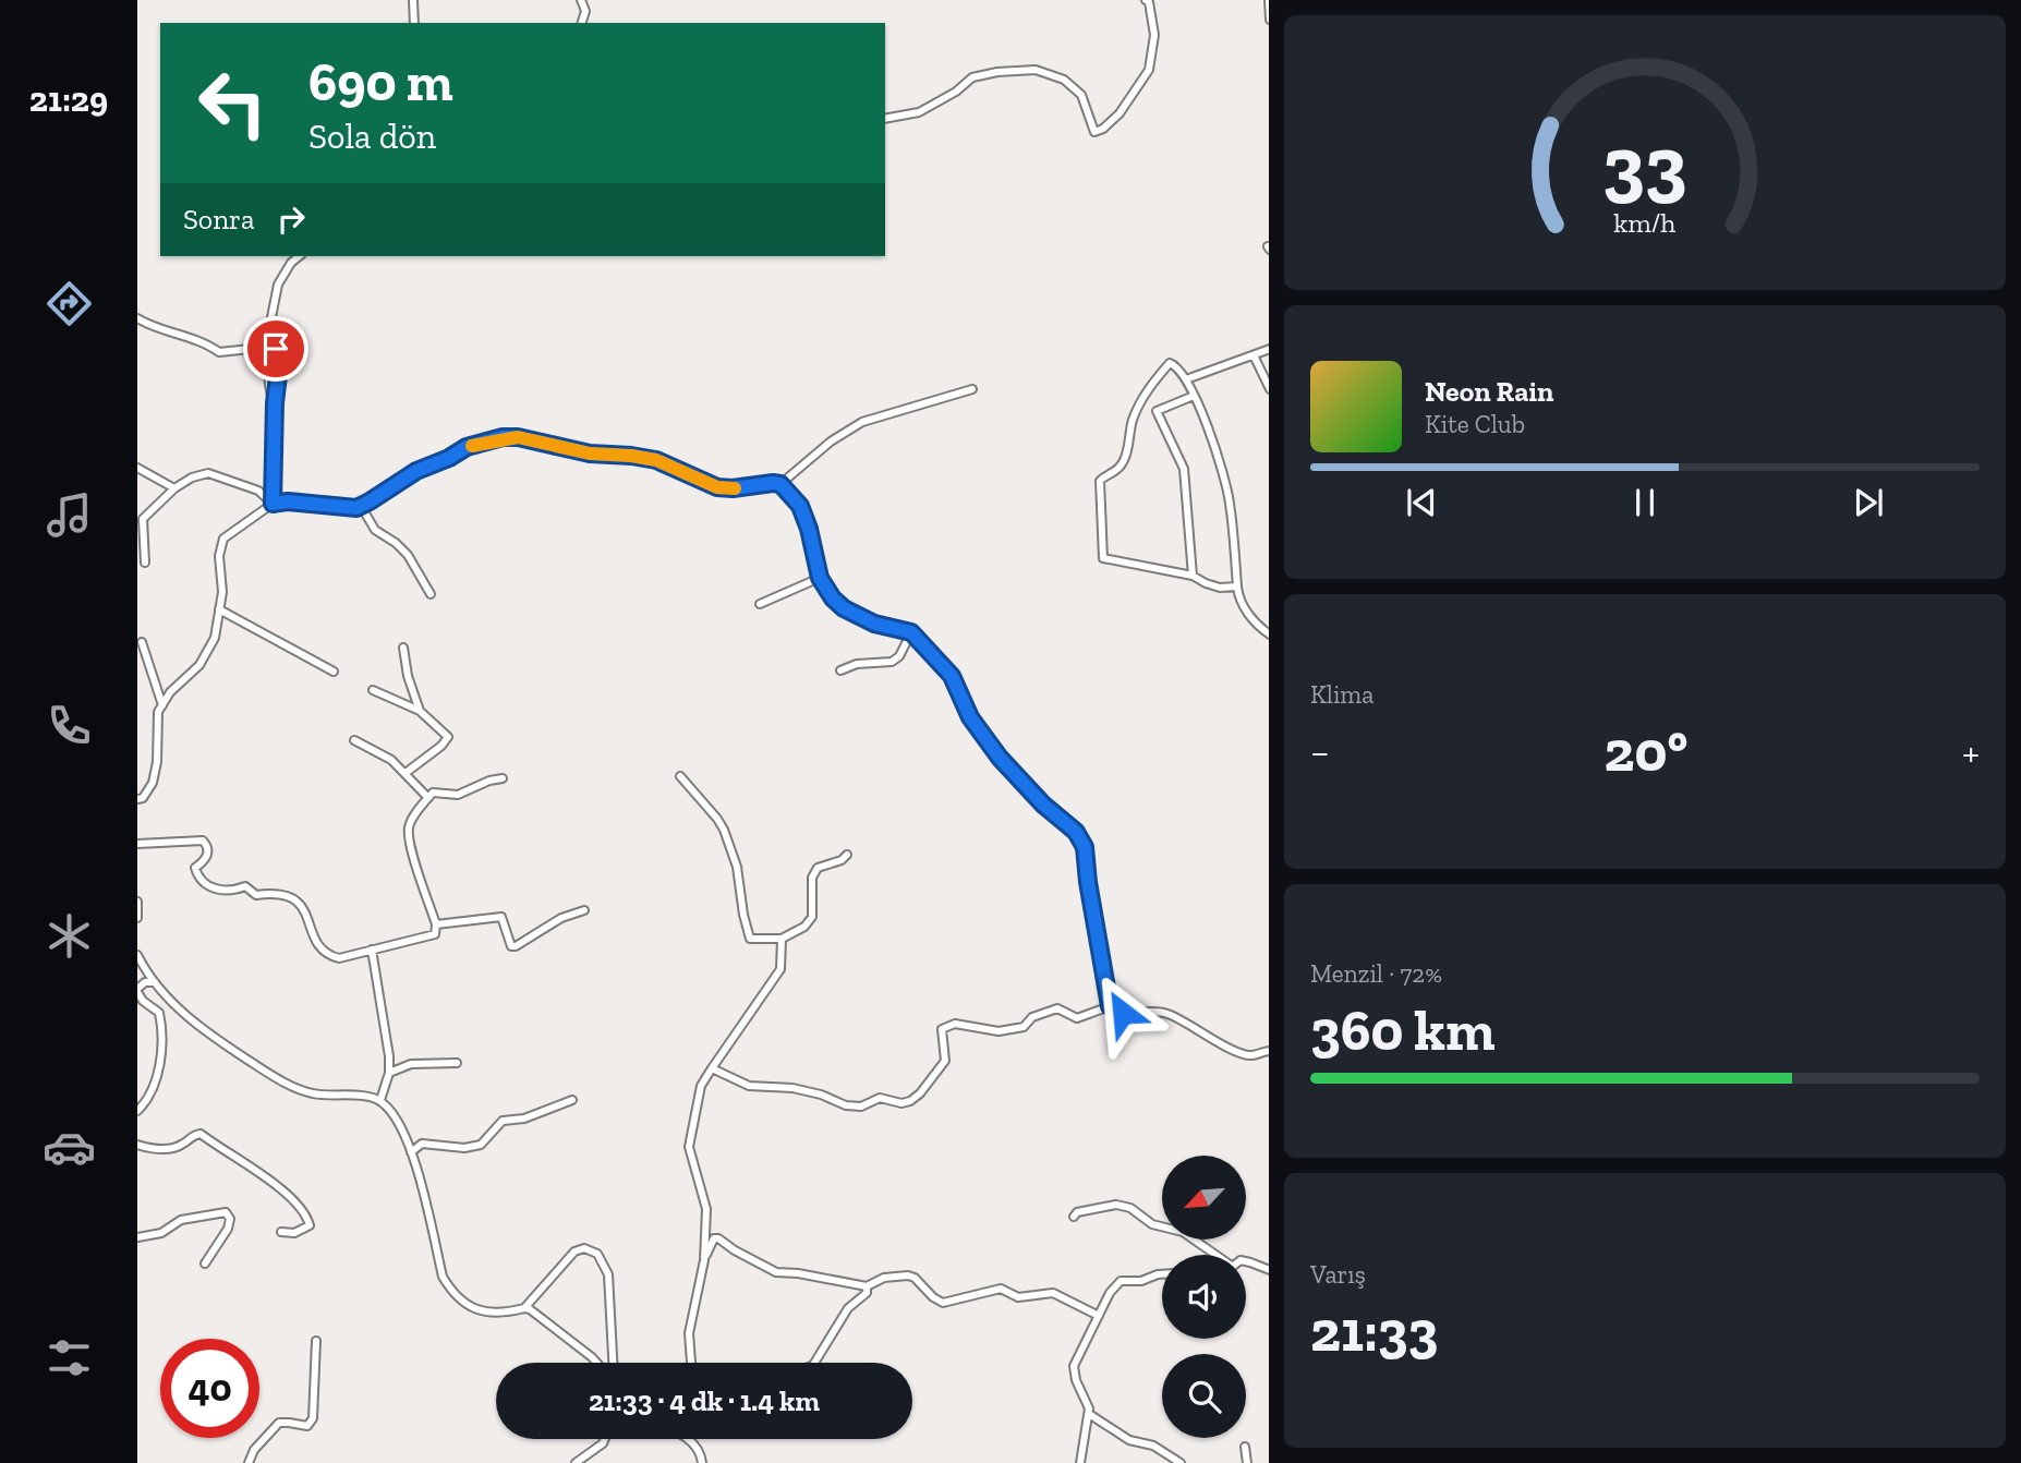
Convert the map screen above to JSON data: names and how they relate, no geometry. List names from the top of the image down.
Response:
{
  "north": "bottom left",
  "page": {
    "tabs": "21:29",
    "turn": ["690 m", "Sola dön"],
    "then": "Sonra",
    "song": ["Neon Rain", "Kite Club"],
    "tile": [
      "Klima",
      ["Menzil · 72%", "360 km"],
      ["Varış", "21:33"]
    ],
    "heat": ["−", "20°", "+"],
    "limit": "40",
    "trip": "21:33 · 4 dk · 1.4 km",
    "gauge": ["33", "km/h"]
  }
}
